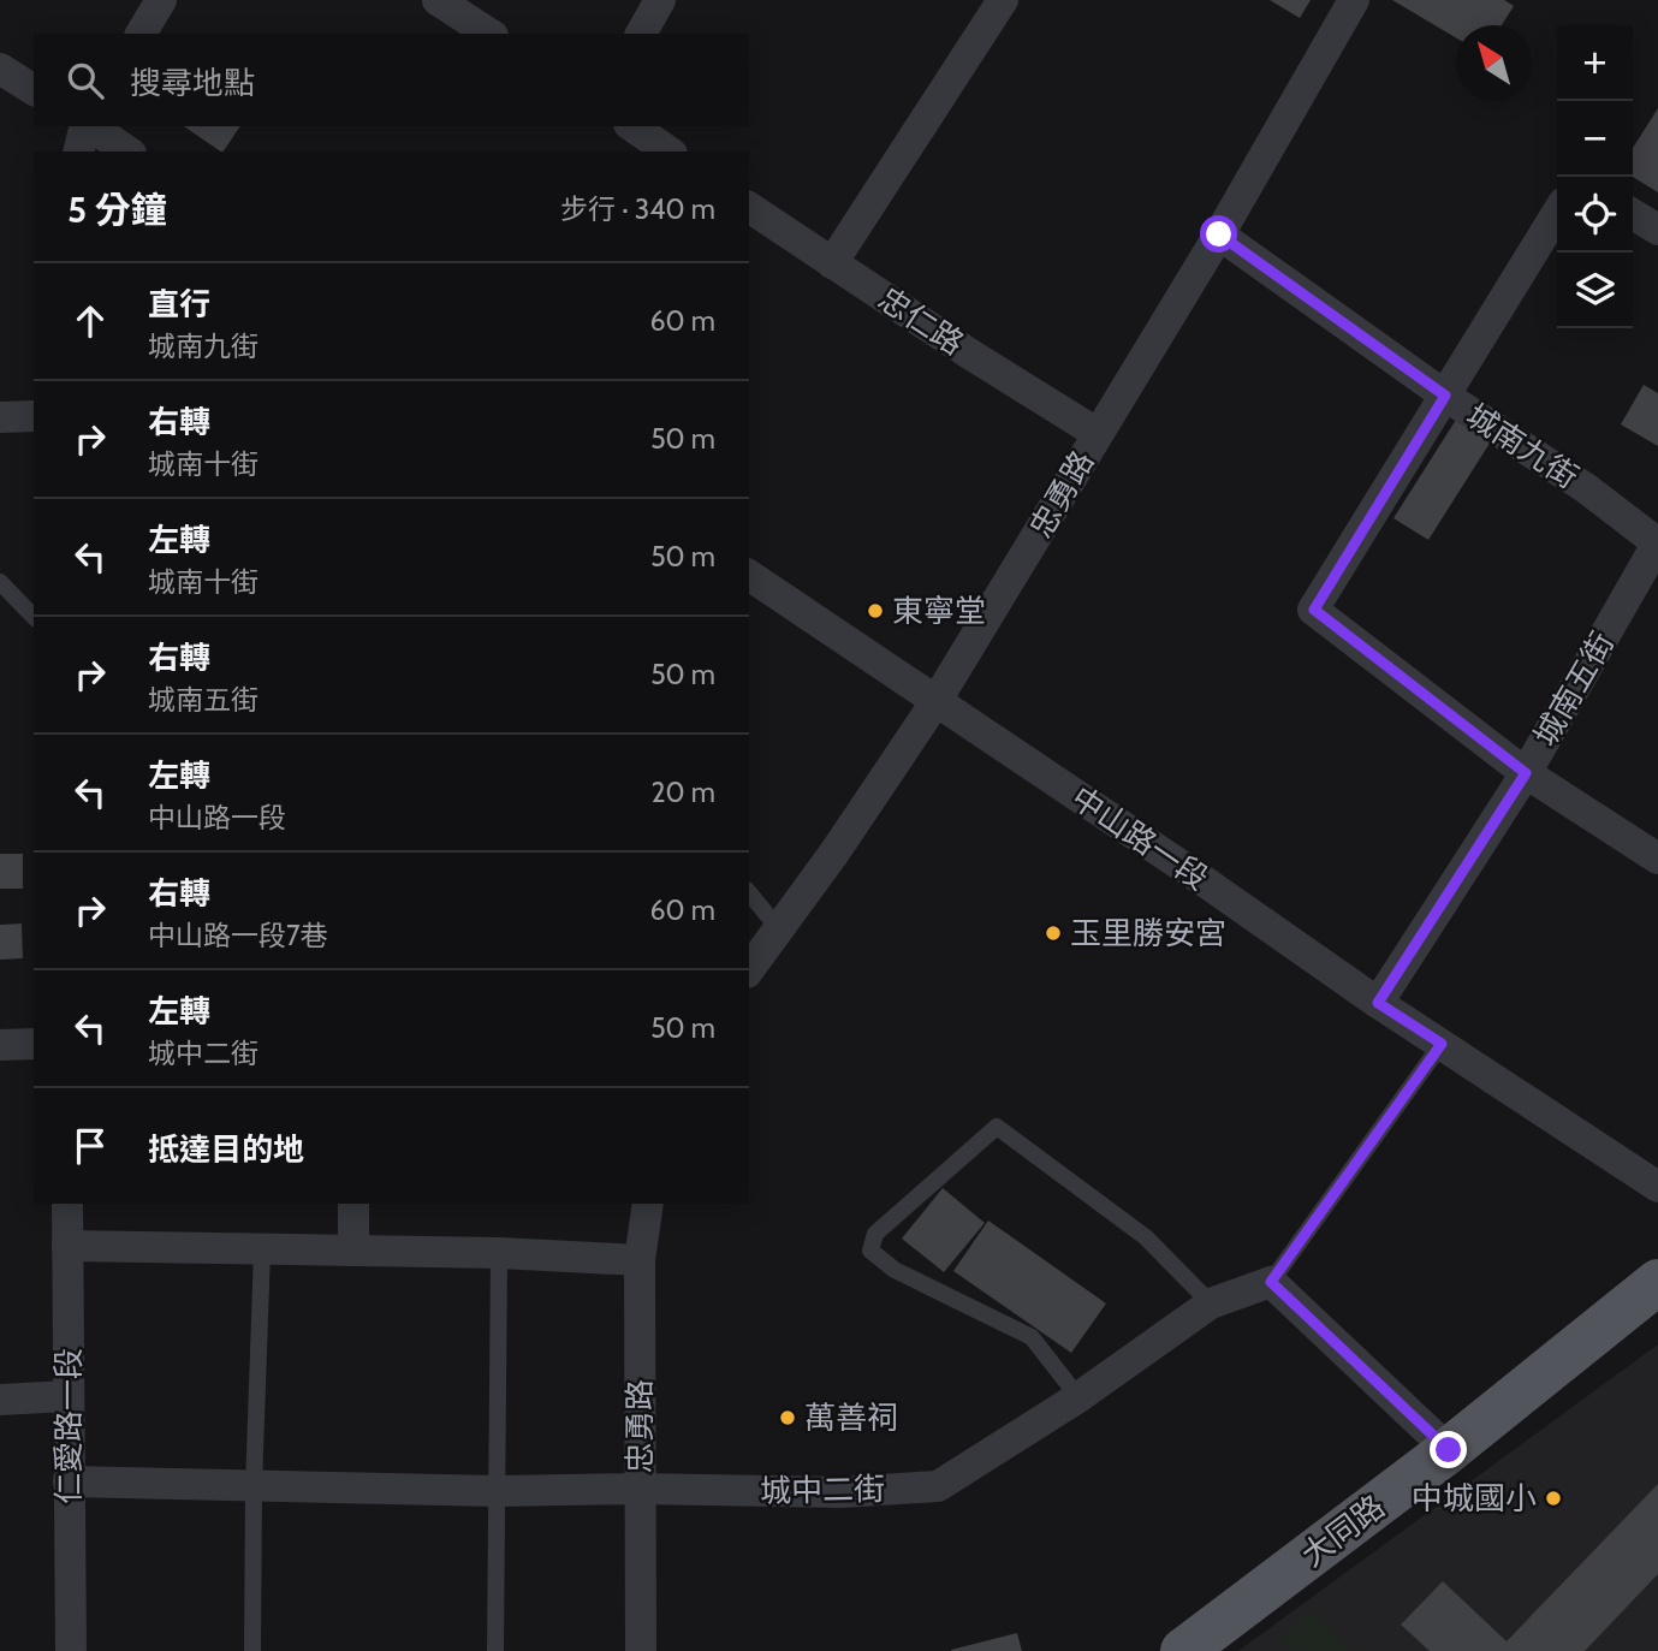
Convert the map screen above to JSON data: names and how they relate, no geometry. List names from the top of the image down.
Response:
{
  "streets": {
    "main road": ["大同路"],
    "street": [
      "忠仁路",
      "城南九街",
      "忠勇路",
      "城南五街",
      "中山路一段",
      "仁愛路一段",
      "城中二街"
    ]
  },
  "crossings": [
    ["忠仁路", "忠勇路"],
    ["城南九街", "忠勇路"],
    ["城南九街", "城南五街"],
    ["忠勇路", "中山路一段"],
    ["忠勇路", "城中二街"],
    ["城南五街", "中山路一段"],
    ["仁愛路一段", "城中二街"]
  ],
  "places": [
    "東寧堂",
    "玉里勝安宮",
    "萬善祠",
    "中城國小"
  ],
  "north": "top left",
  "page": {
    "map_buttons": ["+", "−"],
    "search": "搜尋地點",
    "heading": ["5 分鐘", "步行 · 340 m"],
    "list": [
      ["直行", "城南九街", "60 m"],
      ["右轉", "城南十街", "50 m"],
      ["左轉", "城南十街", "50 m"],
      ["右轉", "城南五街", "50 m"],
      ["左轉", "中山路一段", "20 m"],
      ["右轉", "中山路一段7巷", "60 m"],
      ["左轉", "城中二街", "50 m"],
      "抵達目的地"
    ]
  }
}
